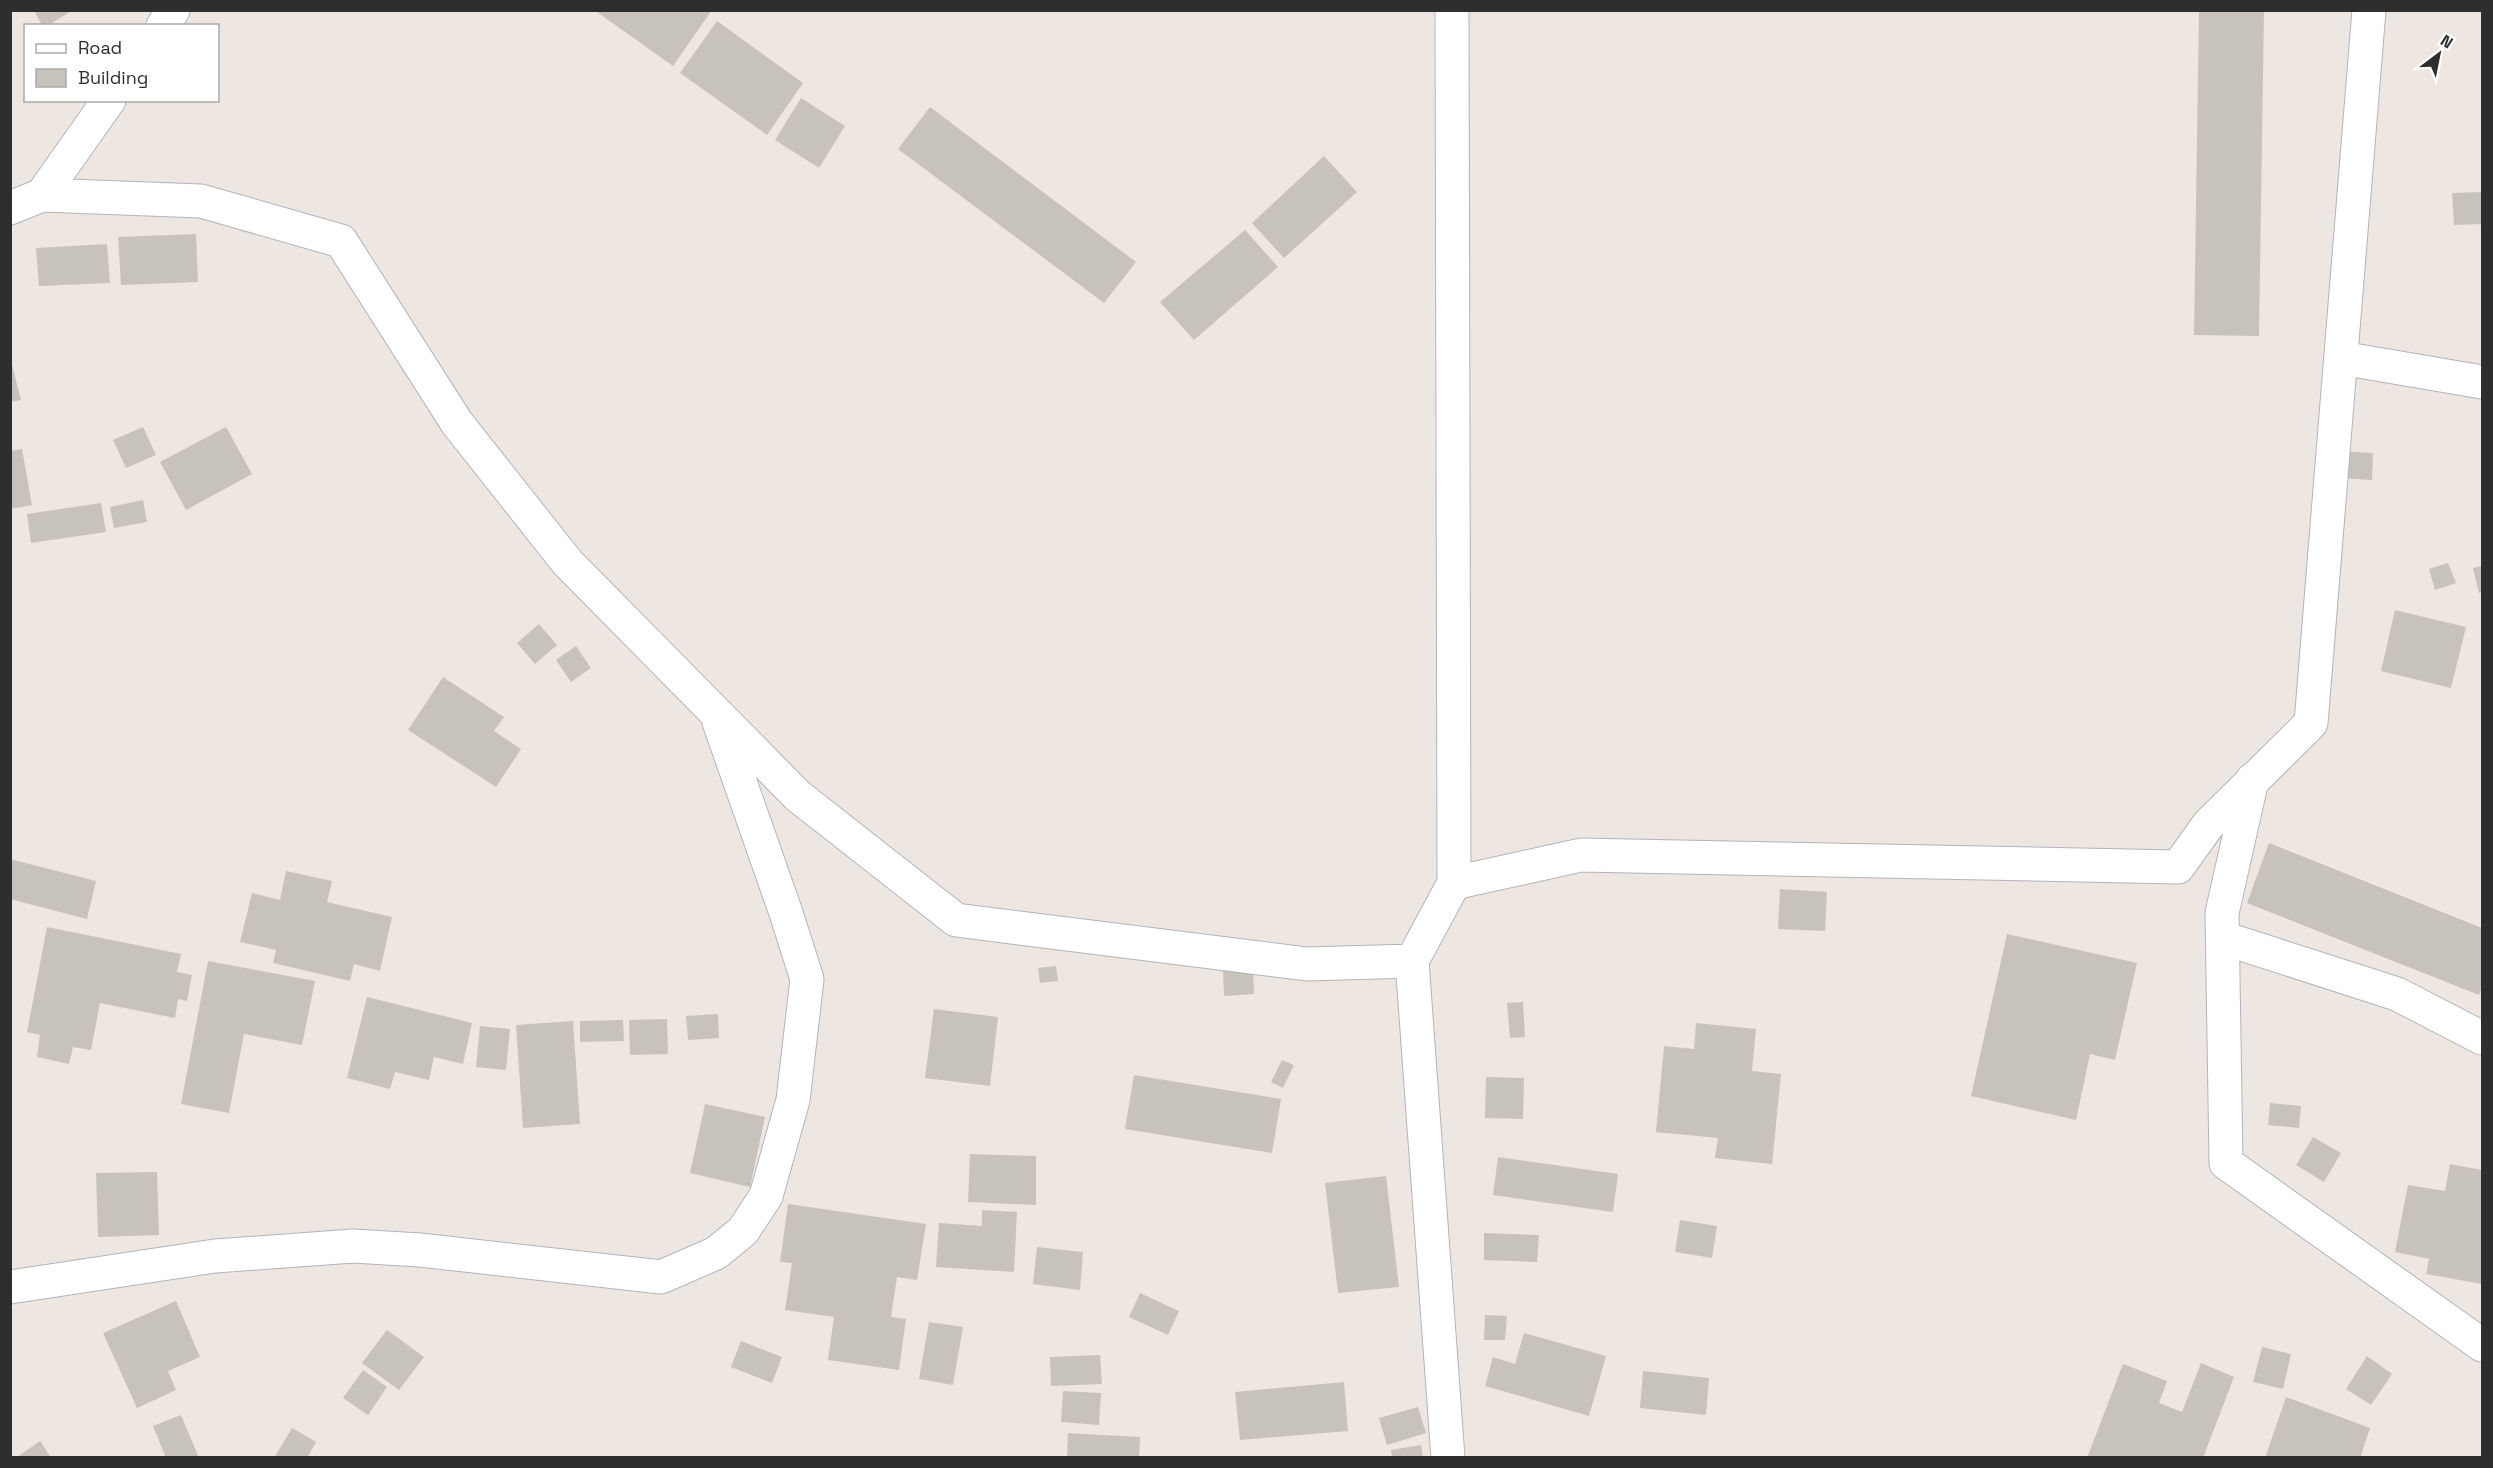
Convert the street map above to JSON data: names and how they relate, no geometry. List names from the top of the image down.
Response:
{
  "legend": ["Road", "Building"],
  "north": "top right"
}
